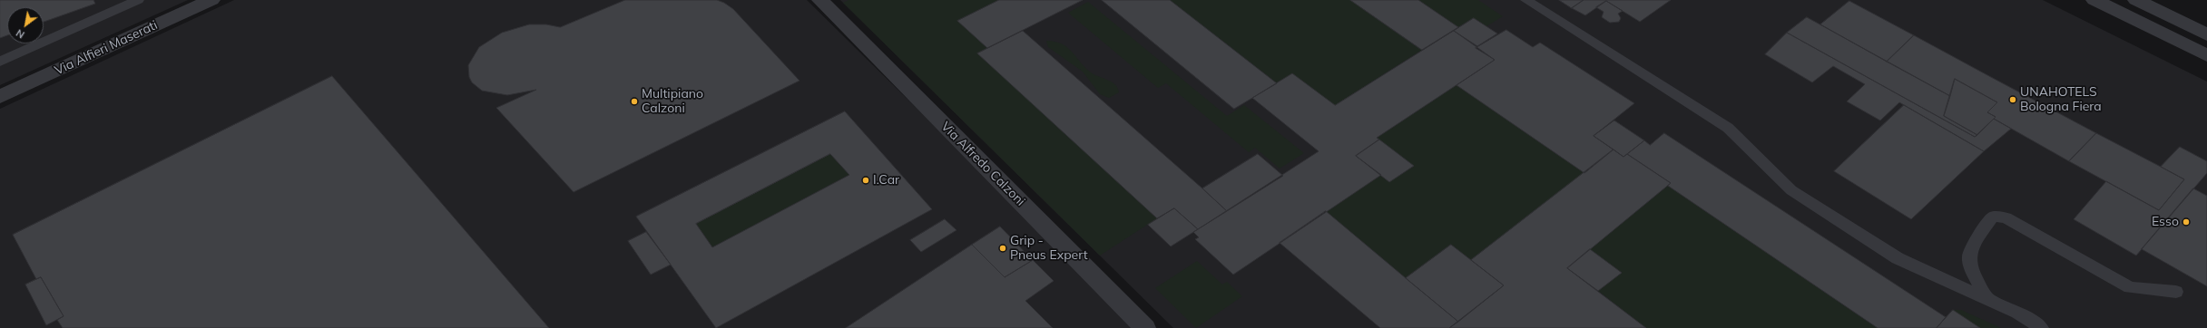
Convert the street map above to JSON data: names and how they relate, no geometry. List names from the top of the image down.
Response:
{
  "streets": {
    "street": ["Via Alfieri Maserati", "Via Alfredo Calzoni"]
  },
  "places": [
    "UNAHOTELS Bologna Fiera",
    "Multipiano Calzoni",
    "I.Car",
    "Esso",
    "Grip - Pneus Expert"
  ],
  "north": "bottom left"
}
